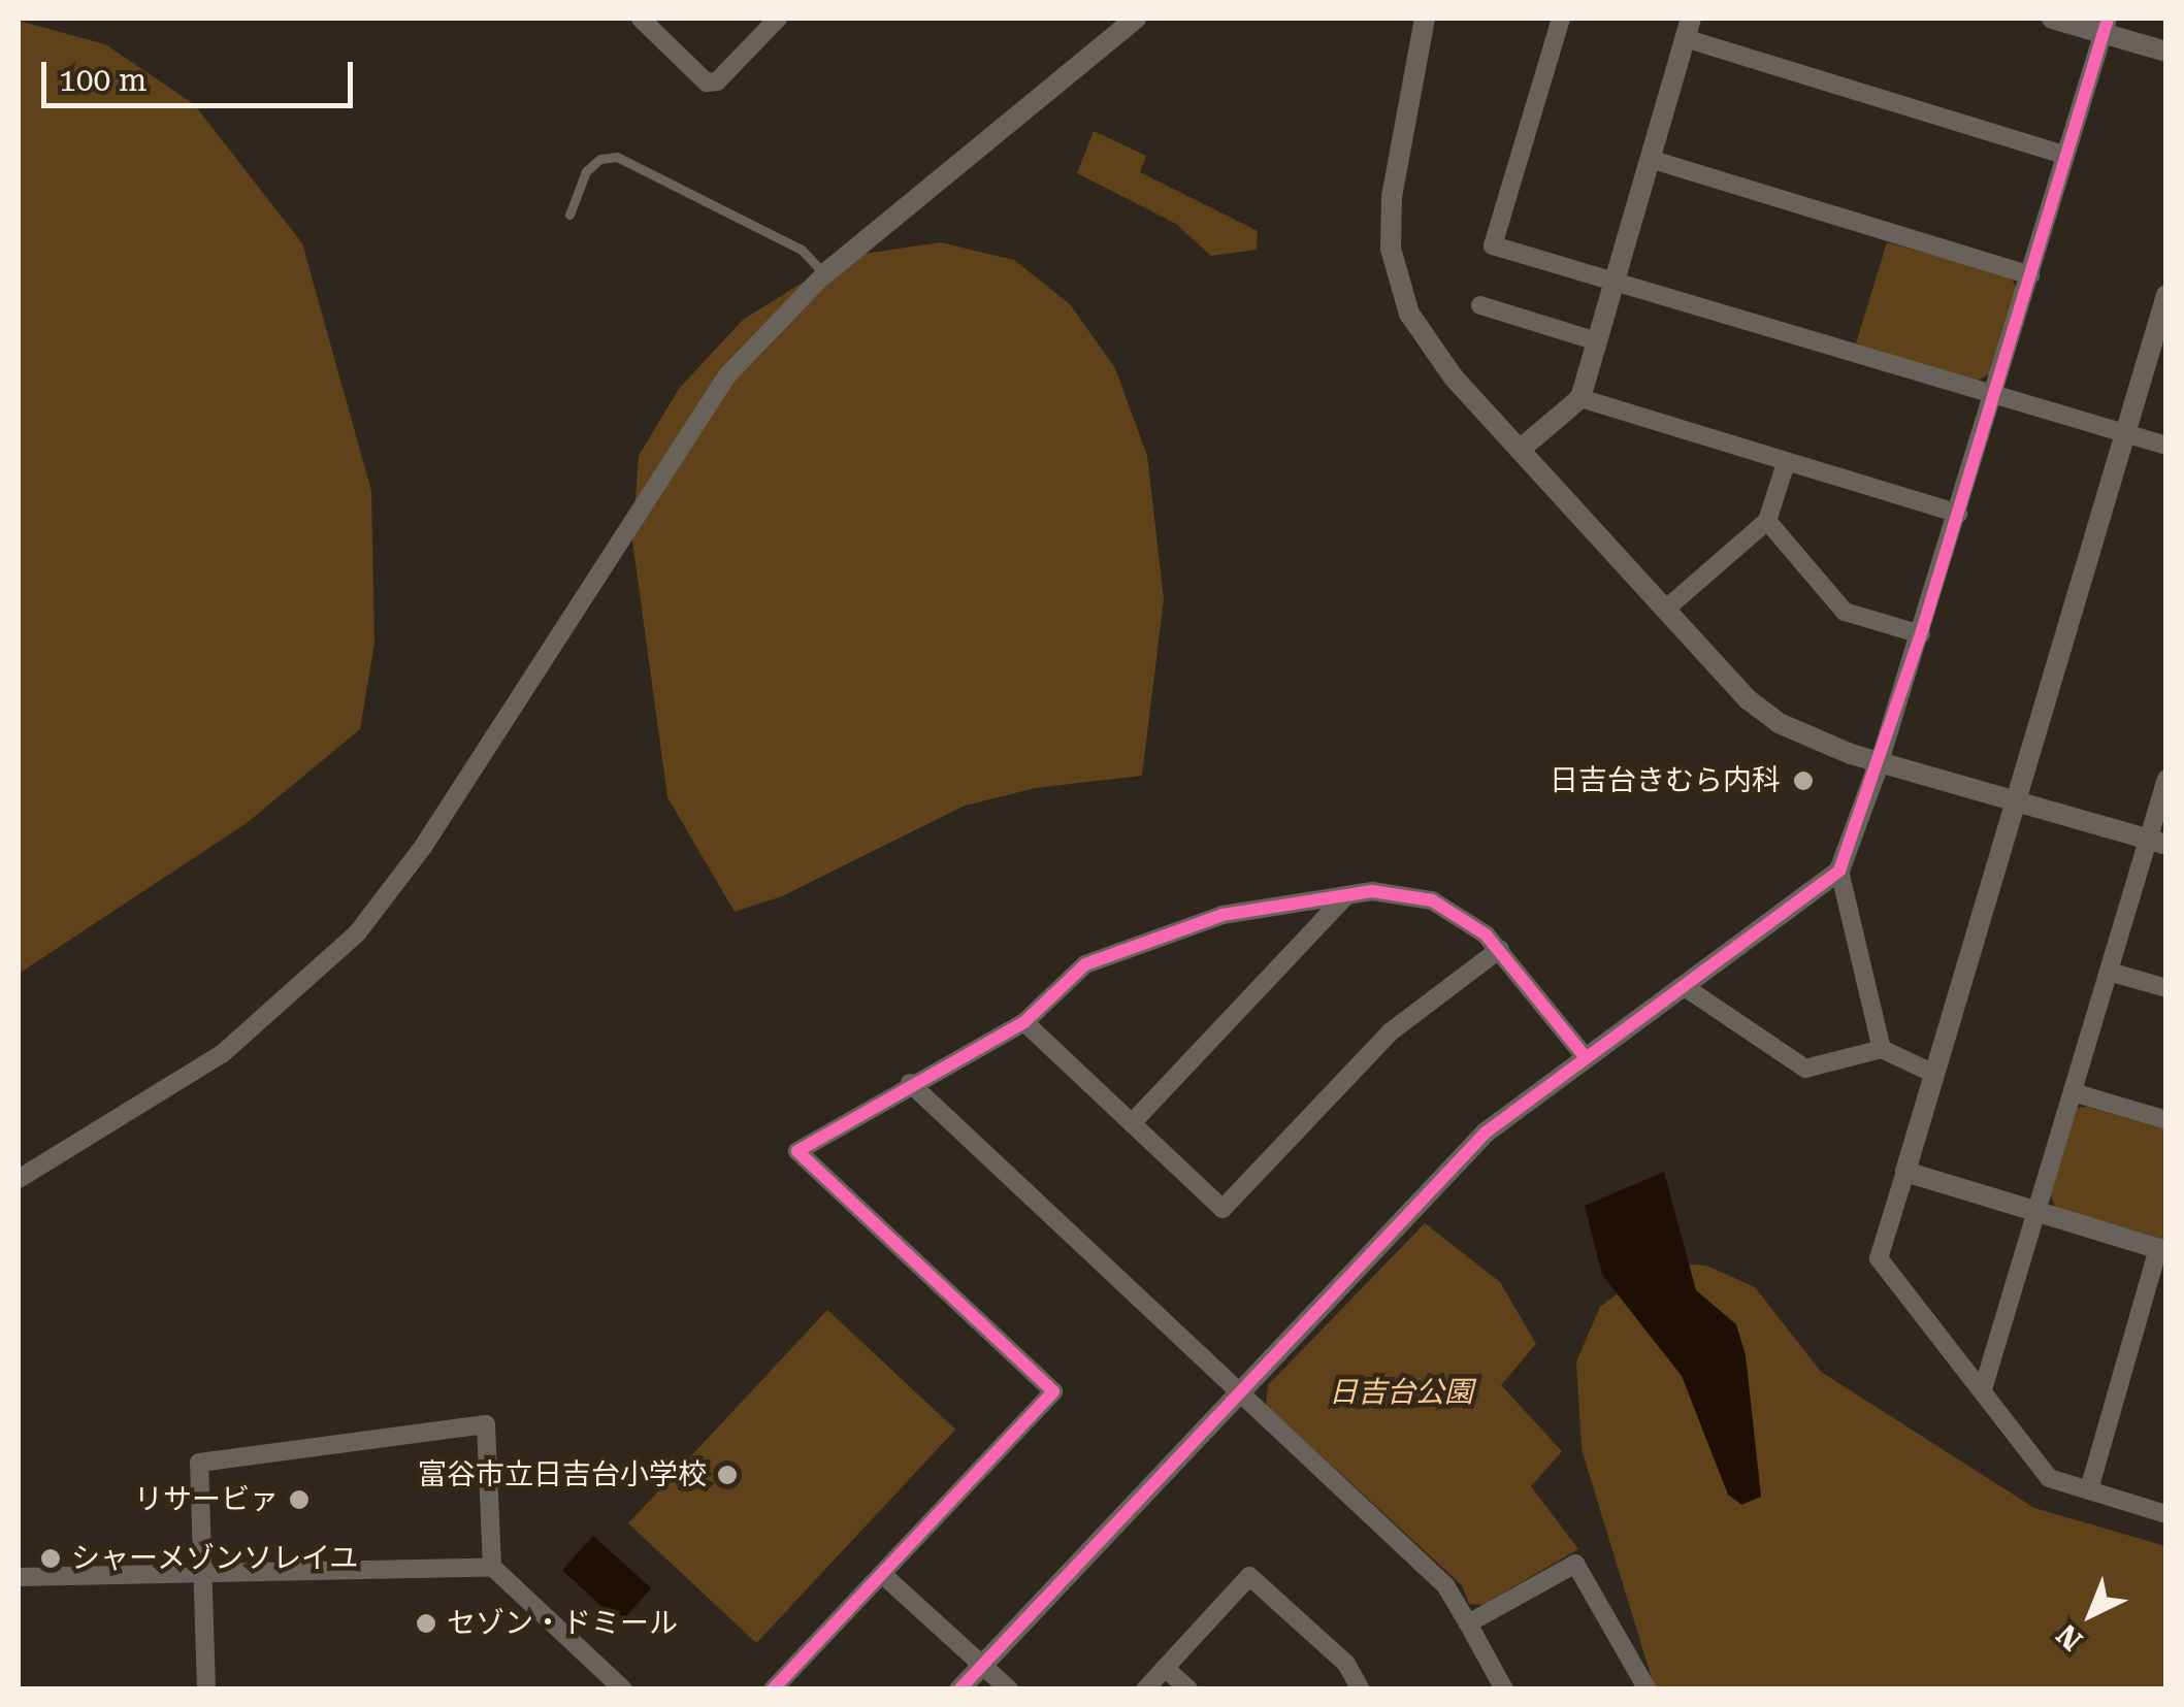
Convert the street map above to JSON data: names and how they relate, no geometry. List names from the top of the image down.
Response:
{
  "parks": ["日吉台公園"],
  "places": [
    "日吉台きむら内科",
    "富谷市立日吉台小学校",
    "リサービァ",
    "シャーメゾンソレイユ",
    "セゾン・ドミール"
  ],
  "scale_bar": "100 m",
  "north": "bottom left"
}
